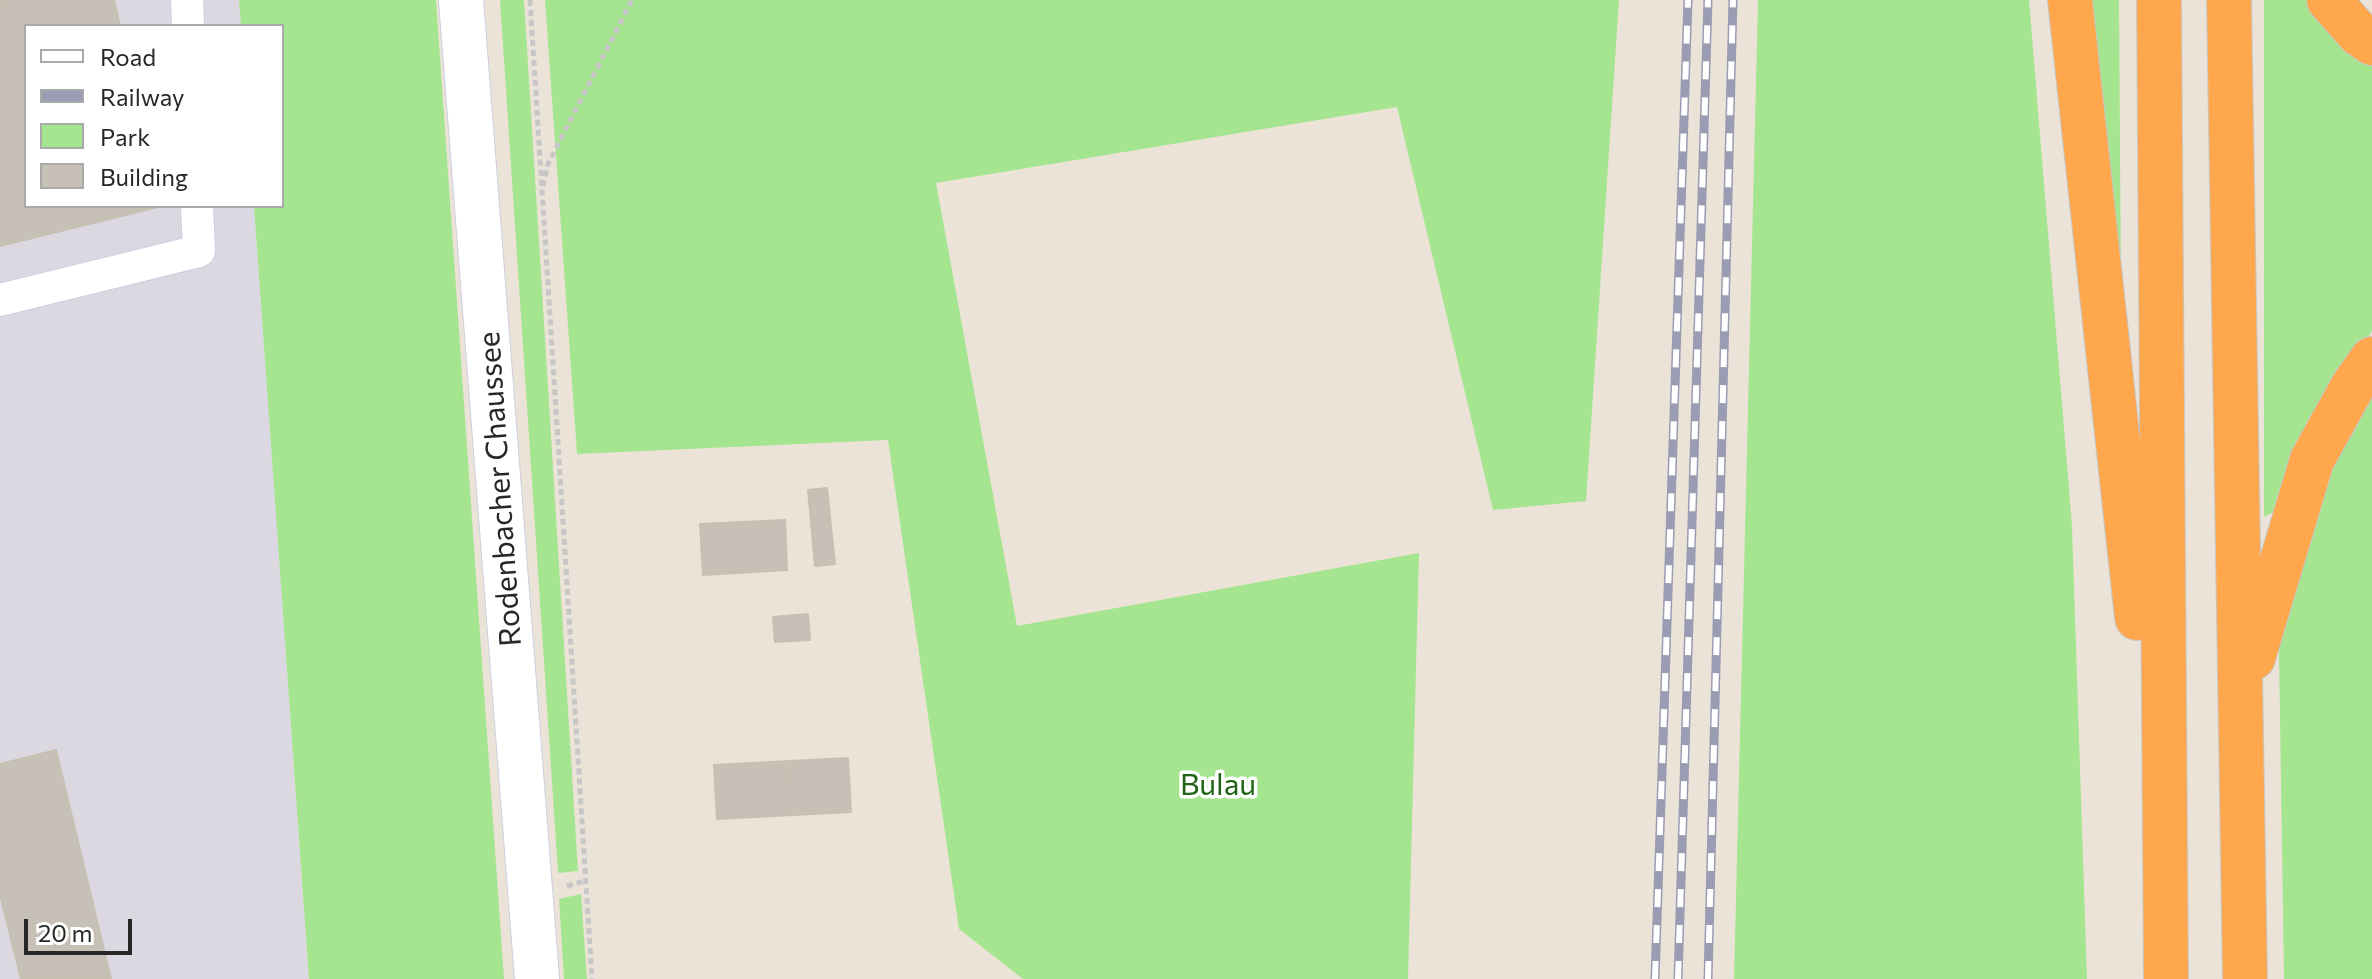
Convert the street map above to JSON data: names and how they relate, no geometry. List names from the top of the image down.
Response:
{
  "streets": {
    "main road": ["Rodenbacher Chaussee"]
  },
  "parks": ["Bulau"],
  "legend": [
    "Road",
    "Railway",
    "Park",
    "Building"
  ],
  "scale_bar": "20 m"
}
